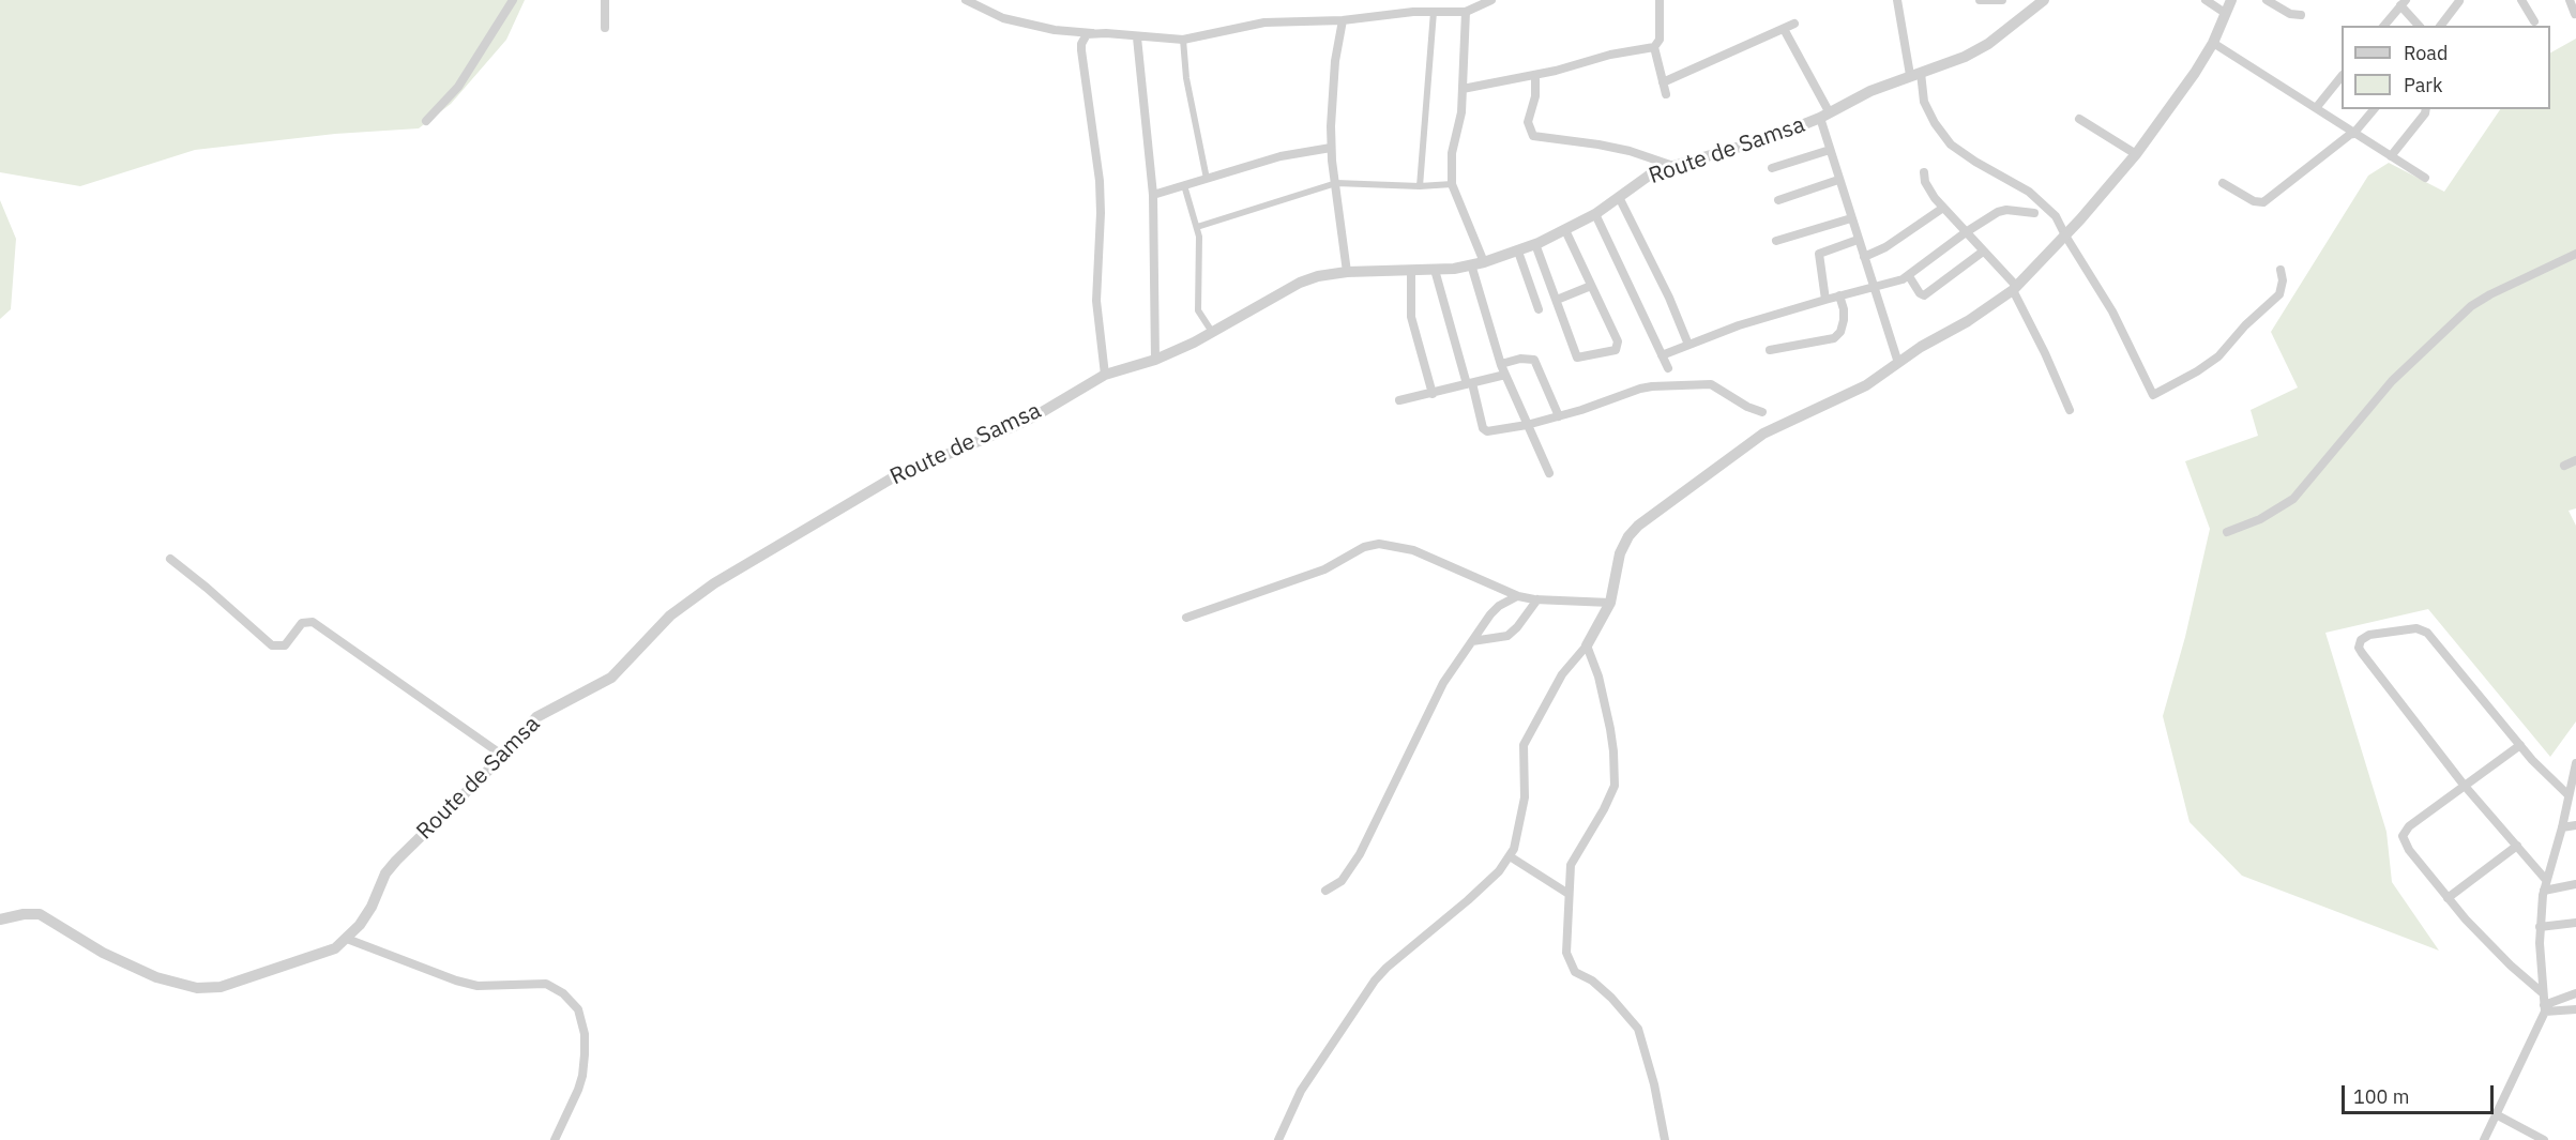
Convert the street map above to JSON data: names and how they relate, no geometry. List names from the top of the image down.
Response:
{
  "streets": {
    "street": ["Route de Samsa"]
  },
  "legend": ["Road", "Park"],
  "scale_bar": "100 m"
}
